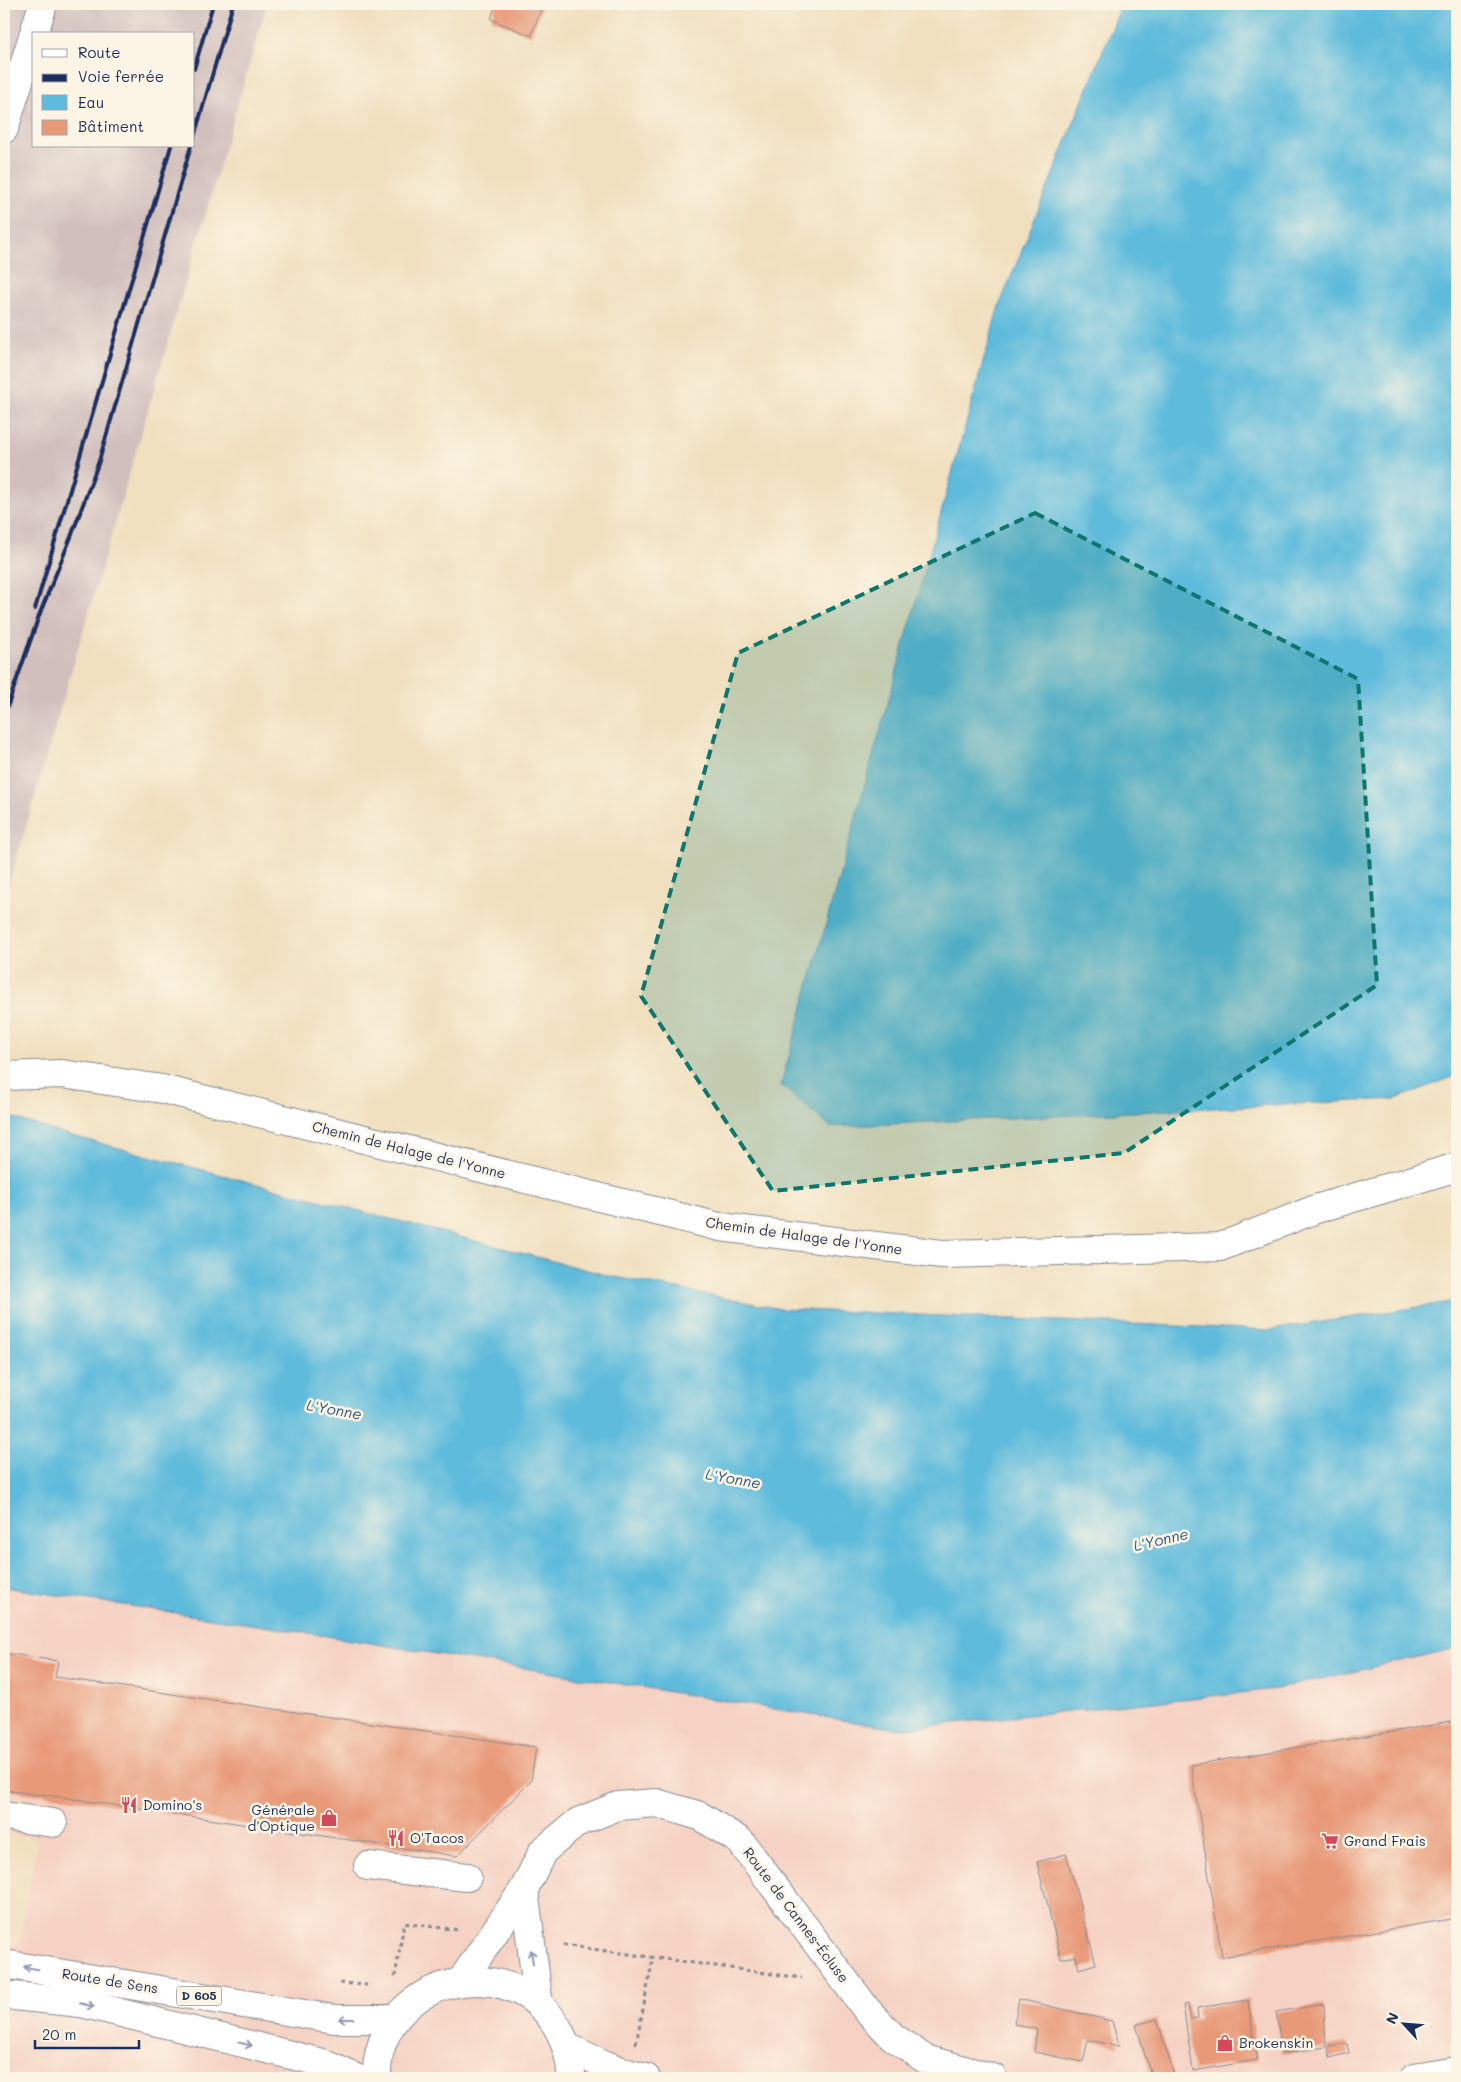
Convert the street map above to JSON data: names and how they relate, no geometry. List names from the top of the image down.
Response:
{
  "streets": {
    "street": [
      "Chemin de Halage de l'Yonne",
      "Route de Cannes-Écluse",
      "Route de Sens",
      "D 605"
    ]
  },
  "water": ["L'Yonne"],
  "places": {
    "restaurant": ["Domino's", "O'Tacos"],
    "shop": ["Générale d'Optique", "Brokenskin"],
    "supermarket": ["Grand Frais"]
  },
  "legend": [
    "Route",
    "Voie ferrée",
    "Eau",
    "Bâtiment"
  ],
  "scale_bar": "20 m",
  "north": "top left"
}
